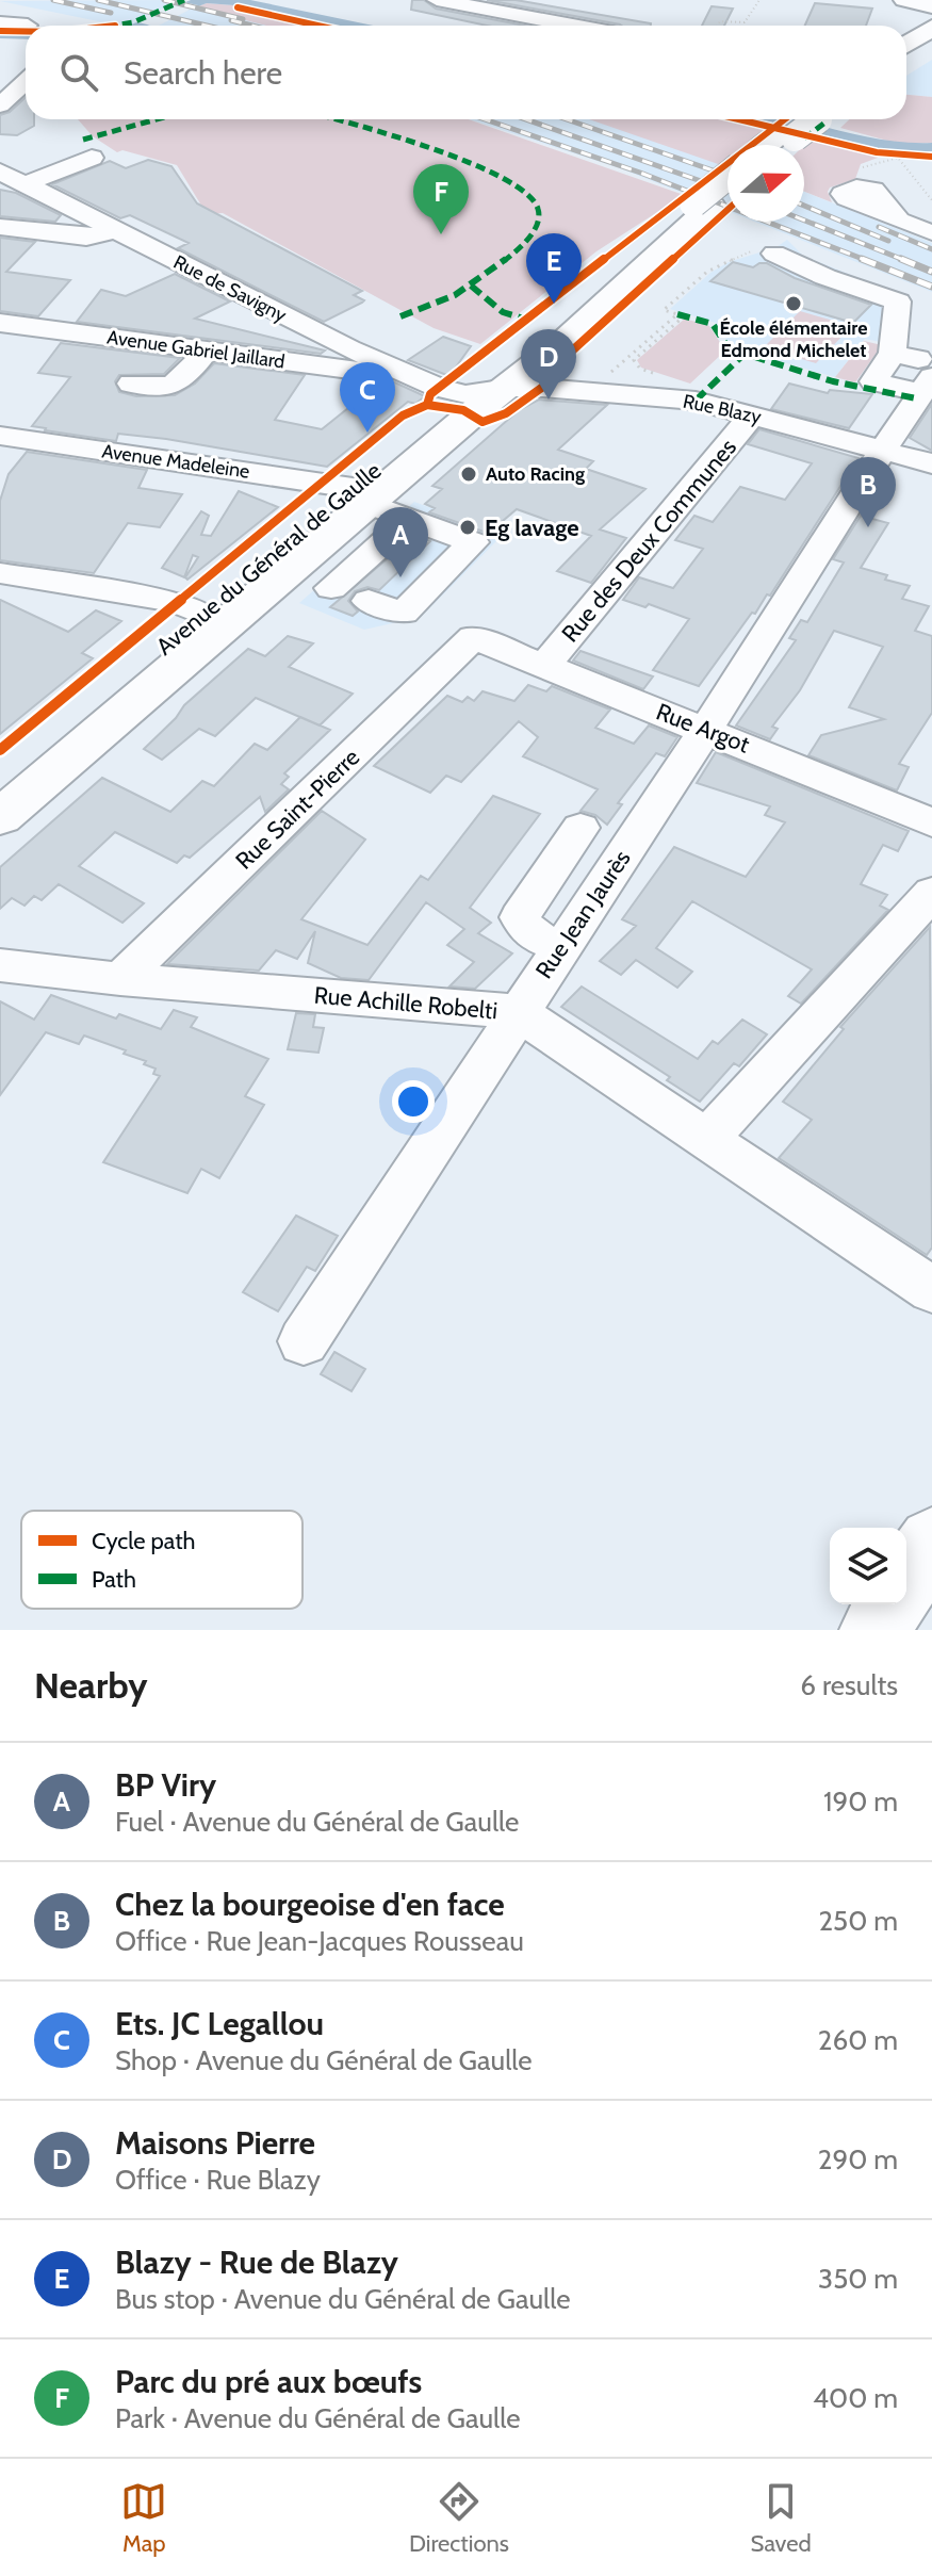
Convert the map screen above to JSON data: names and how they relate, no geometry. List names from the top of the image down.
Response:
{
  "streets": {
    "main road": ["Avenue du Général de Gaulle"],
    "street": [
      "Rue de Savigny",
      "Avenue Gabriel Jaillard",
      "Rue Blazy",
      "Avenue Madeleine",
      "Rue des Deux Communes",
      "Rue Argot",
      "Rue Saint-Pierre",
      "Rue Jean Jaurès",
      "Rue Achille Robelti"
    ]
  },
  "crossings": [
    ["Rue de Savigny", "Avenue Gabriel Jaillard"],
    ["Rue de Savigny", "Rue Blazy"],
    ["Rue de Savigny", "Avenue du Général de Gaulle"],
    ["Rue Blazy", "Rue des Deux Communes"],
    ["Rue Blazy", "Avenue du Général de Gaulle"],
    ["Rue Blazy", "Rue Jean Jaurès"],
    ["Avenue Madeleine", "Avenue du Général de Gaulle"],
    ["Rue des Deux Communes", "Rue Argot"],
    ["Rue Argot", "Rue Saint-Pierre"],
    ["Rue Argot", "Rue Jean Jaurès"],
    ["Rue Saint-Pierre", "Rue Achille Robelti"],
    ["Rue Jean Jaurès", "Rue Achille Robelti"]
  ],
  "places": ["École élémentaire Edmond Michelet", "Auto Racing", "Eg lavage"],
  "legend": ["Cycle path", "Path"],
  "north": "right",
  "page": {
    "search": "Search here",
    "pins": [
      "F",
      "E",
      "D",
      "C",
      "B",
      "A"
    ],
    "heading": ["Nearby", "6 results"],
    "list": [
      {
        "mark": "A",
        "name": "BP Viry",
        "note": "Fuel · Avenue du Général de Gaulle",
        "value": "190 m"
      },
      {
        "mark": "B",
        "name": "Chez la bourgeoise d'en face",
        "note": "Office · Rue Jean-Jacques Rousseau",
        "value": "250 m"
      },
      {
        "mark": "C",
        "name": "Ets. JC Legallou",
        "note": "Shop · Avenue du Général de Gaulle",
        "value": "260 m"
      },
      {
        "mark": "D",
        "name": "Maisons Pierre",
        "note": "Office · Rue Blazy",
        "value": "290 m"
      },
      {
        "mark": "E",
        "name": "Blazy - Rue de Blazy",
        "note": "Bus stop · Avenue du Général de Gaulle",
        "value": "350 m"
      },
      {
        "mark": "F",
        "name": "Parc du pré aux bœufs",
        "note": "Park · Avenue du Général de Gaulle",
        "value": "400 m"
      }
    ],
    "nav": ["Map", "Directions", "Saved"]
  }
}
